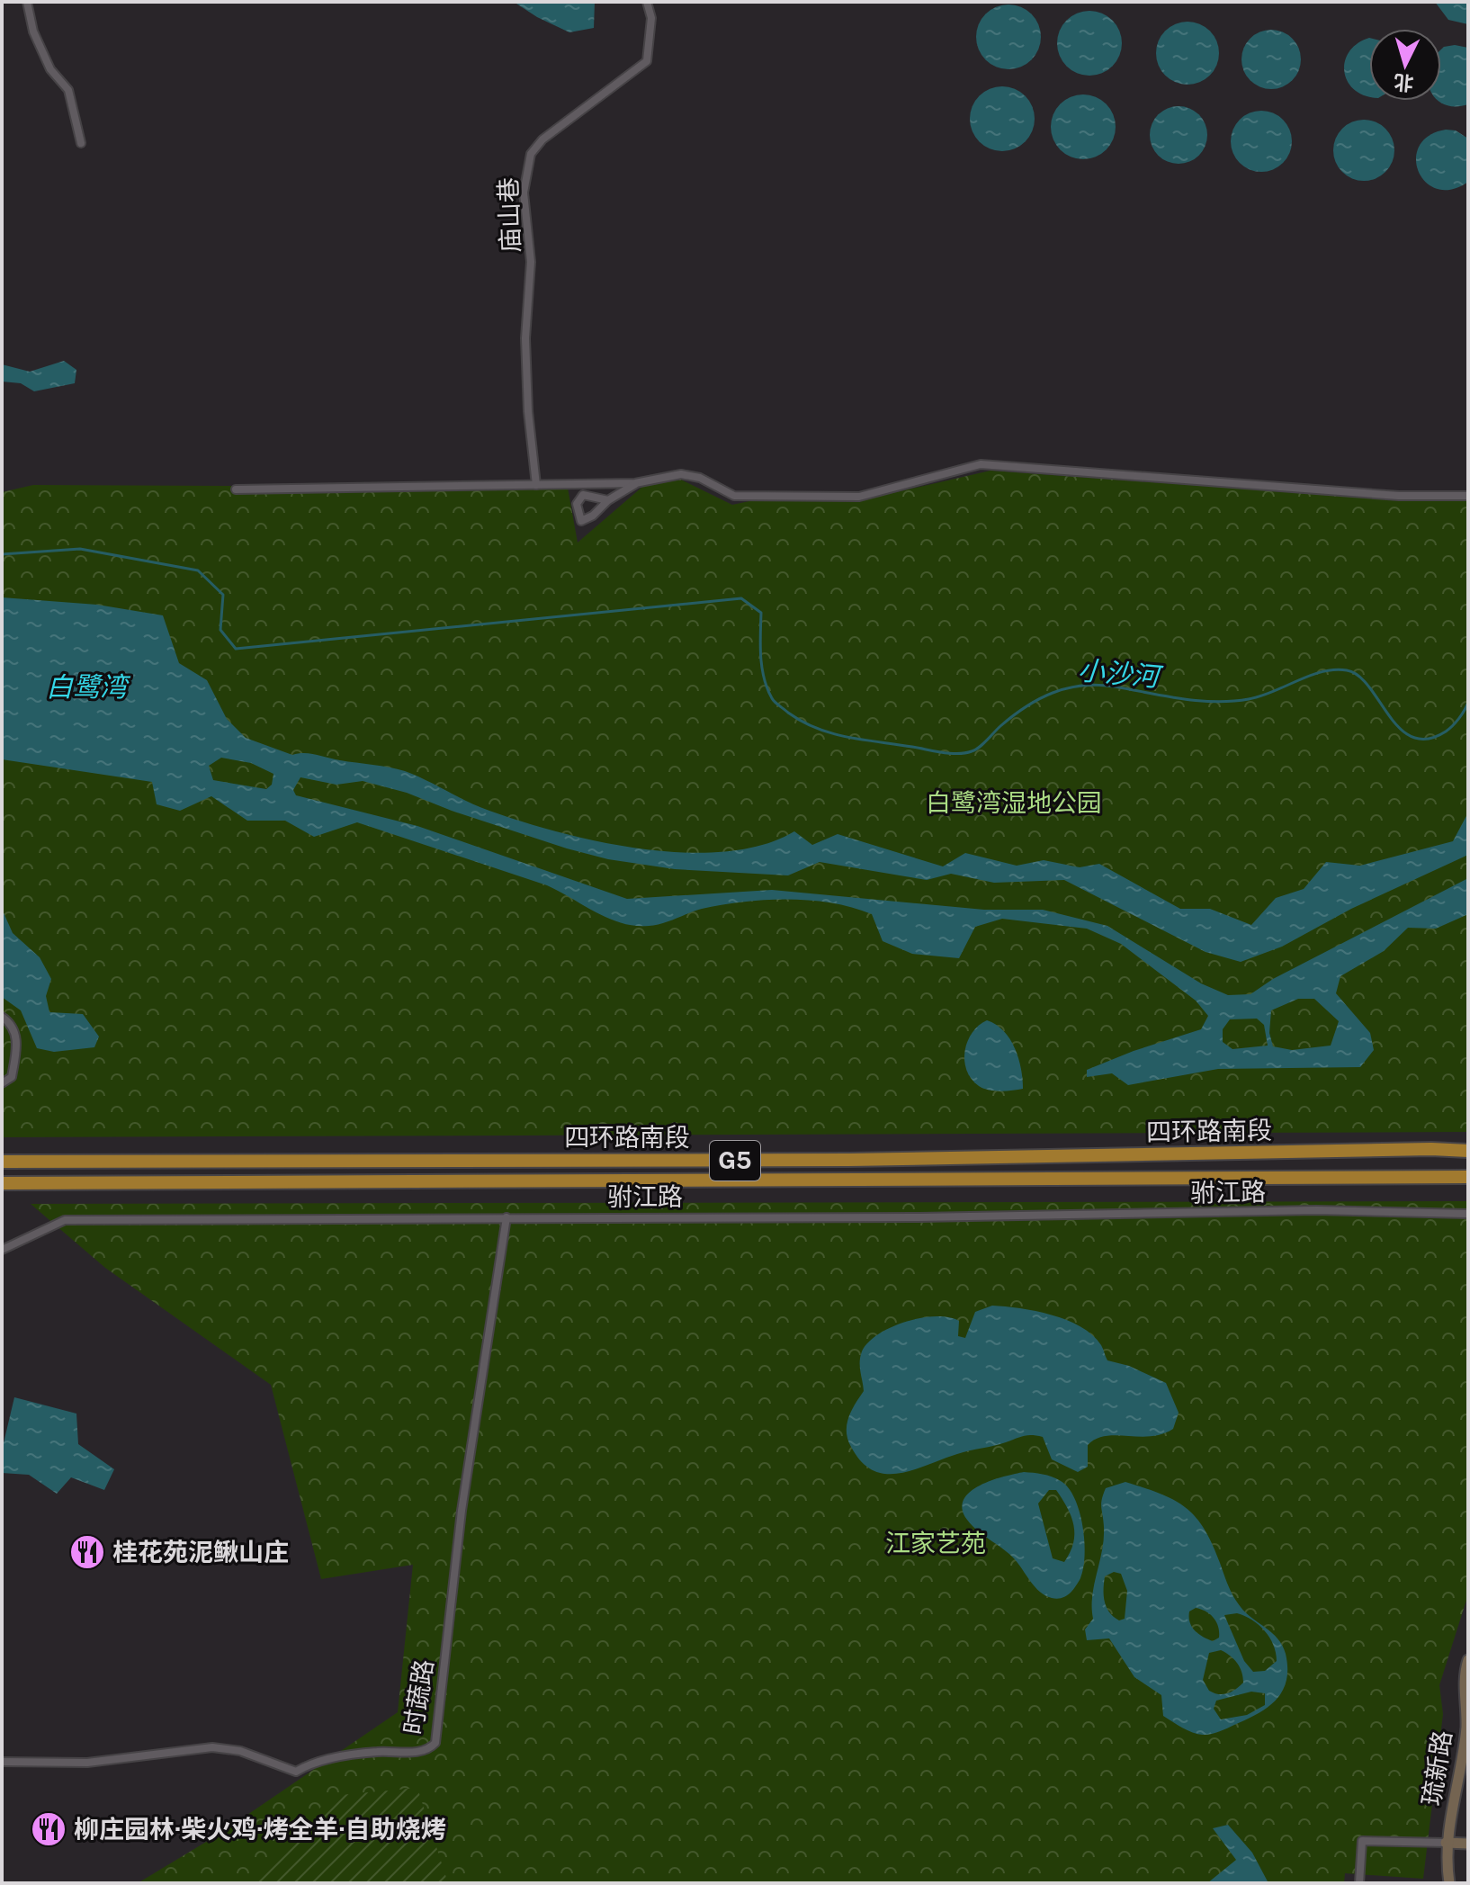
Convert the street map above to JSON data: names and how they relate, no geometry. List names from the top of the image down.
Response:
{
  "streets": {
    "highway": ["四环路南段", "G5"],
    "street": [
      "庙山巷",
      "驸江路",
      "时蔬路",
      "琉新路"
    ]
  },
  "crossings": [
    ["驸江路", "时蔬路"]
  ],
  "water": ["小沙河", "白鹭湾"],
  "parks": ["白鹭湾湿地公园", "江家艺苑"],
  "places": {
    "restaurant": ["桂花苑泥鳅山庄", "柳庄园林·柴火鸡·烤全羊·自助烧烤"]
  },
  "north": "bottom"
}
